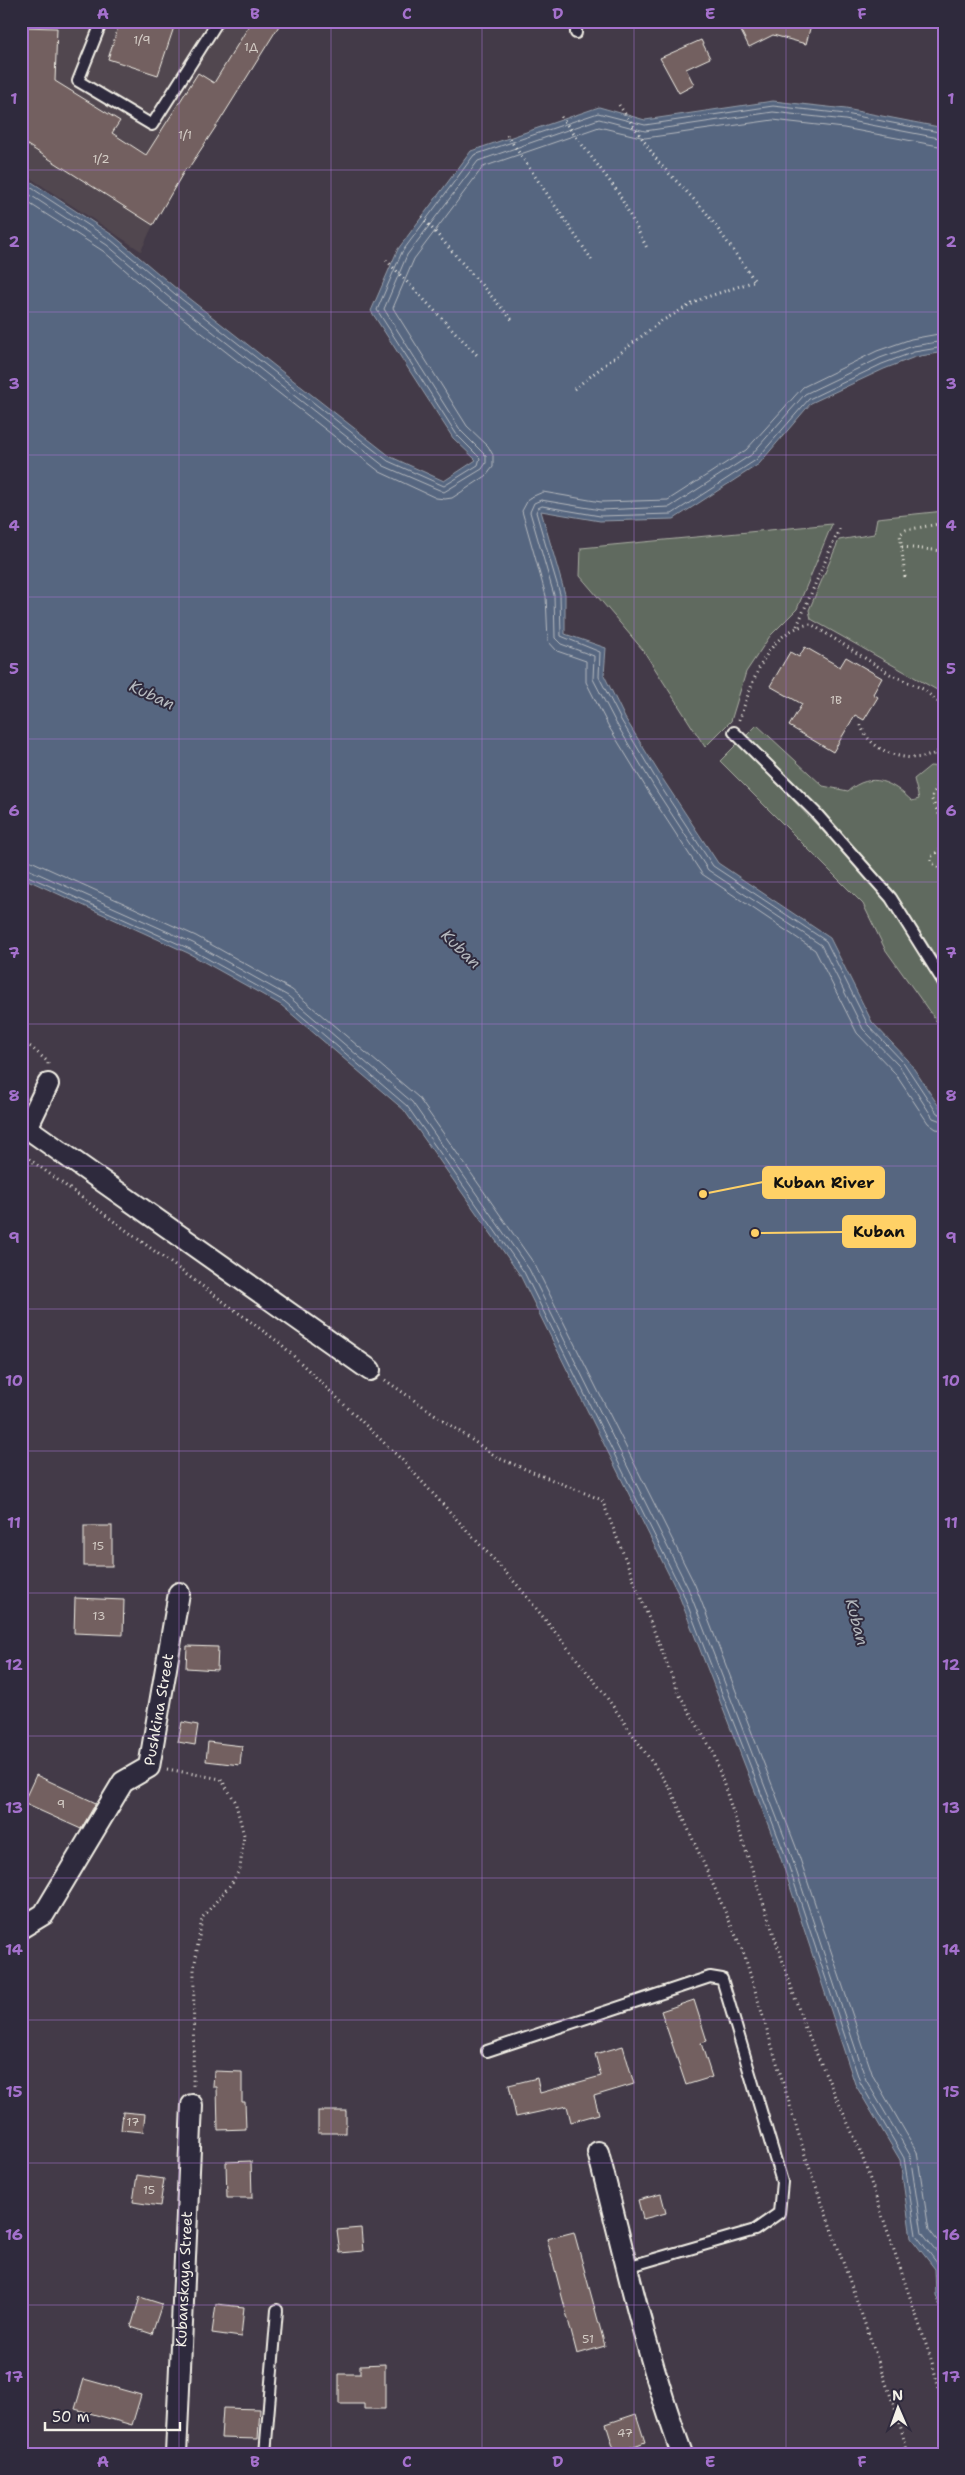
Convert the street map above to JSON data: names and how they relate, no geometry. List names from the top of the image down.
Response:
{
  "streets": {
    "street": ["Pushkina Street", "Kubanskaya Street"]
  },
  "water": ["Kuban"],
  "places": ["Kuban River", "Kuban"],
  "house_numbers": [
    "1/9",
    "1Д",
    "1/1",
    "1/2",
    "1В",
    "15",
    "13",
    "9",
    "17",
    "15",
    "51",
    "47"
  ],
  "scale_bar": "50 m",
  "north": "top",
  "grid": {
    "columns": [
      "A",
      "B",
      "C",
      "D",
      "E",
      "F"
    ],
    "rows": [
      "1",
      "2",
      "3",
      "4",
      "5",
      "6",
      "7",
      "8",
      "9",
      "10",
      "11",
      "12",
      "13",
      "14",
      "15",
      "16",
      "17"
    ]
  }
}
